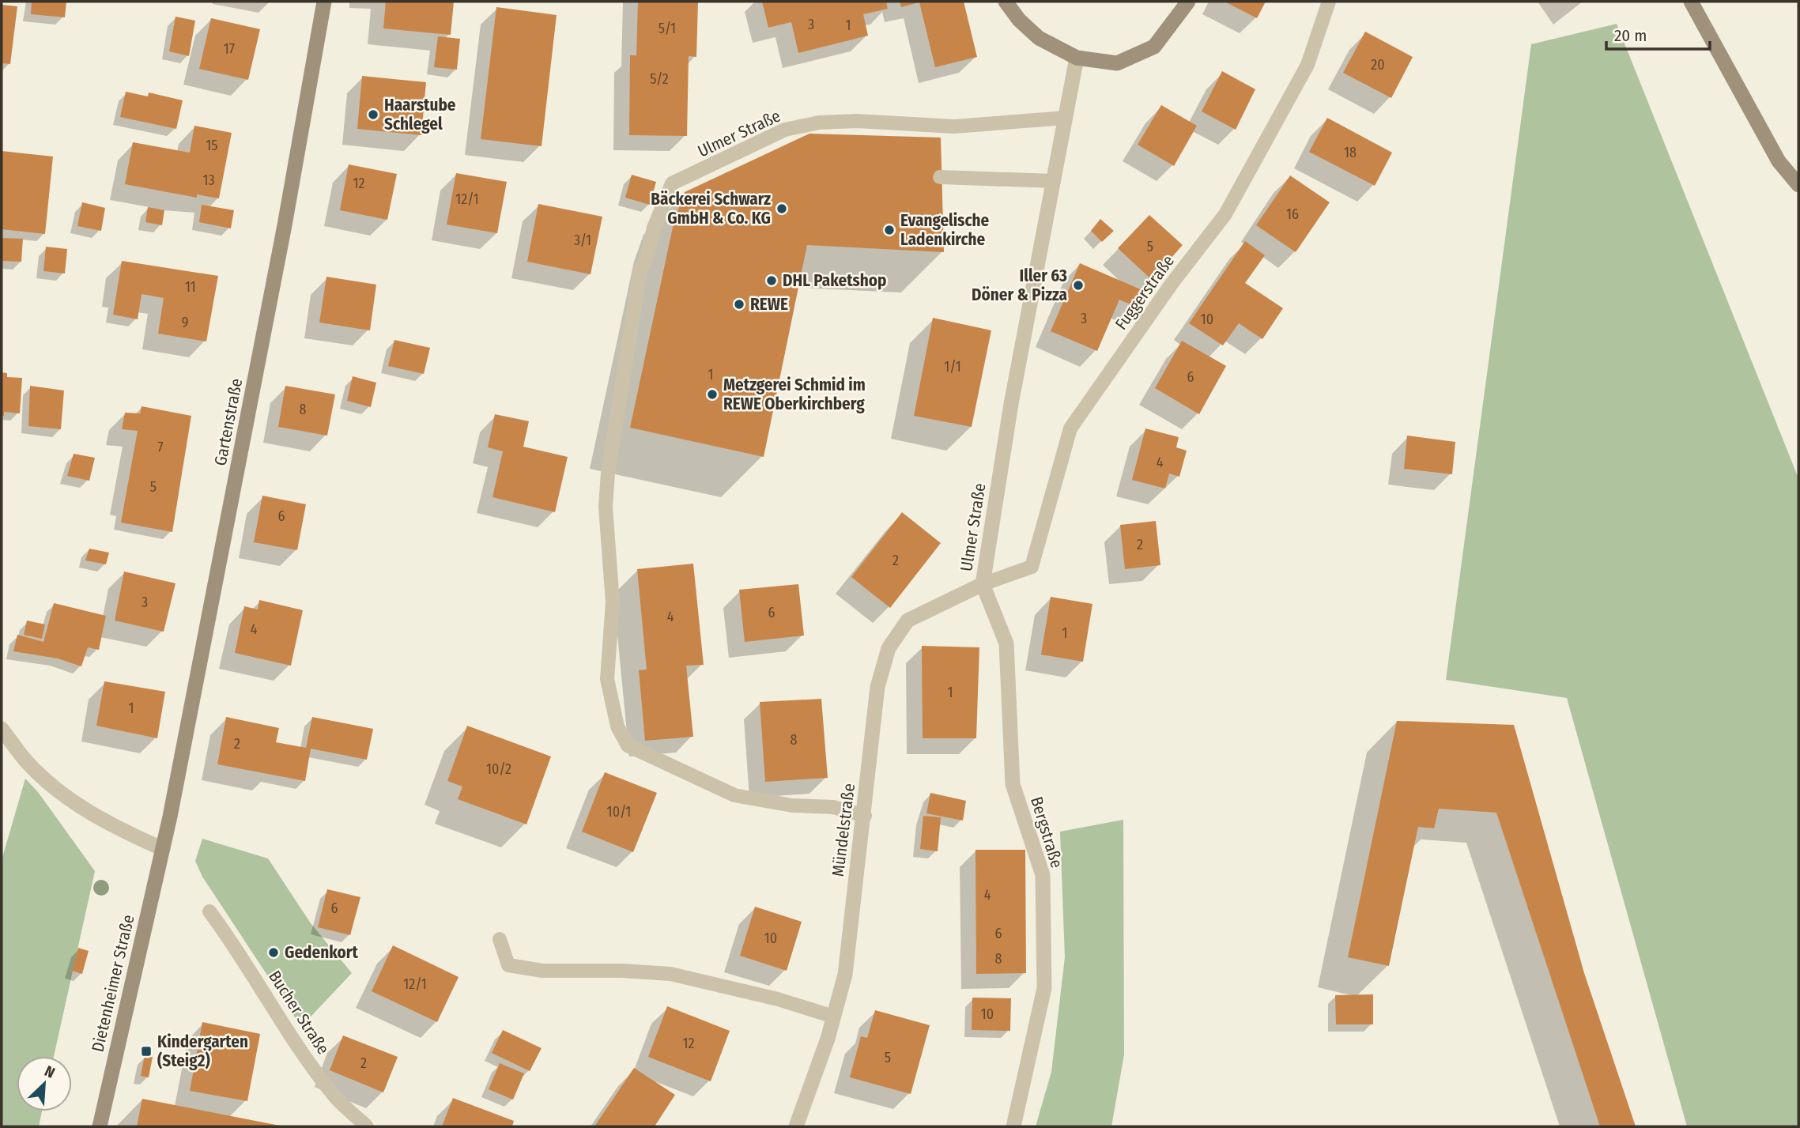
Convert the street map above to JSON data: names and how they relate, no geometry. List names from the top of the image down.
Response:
{
  "streets": {
    "main road": ["Gartenstraße", "Dietenheimer Straße"],
    "street": ["Ulmer Straße", "Mündelstraße", "Bergstraße"],
    "lane": ["Fuggerstraße", "Bucher Straße"]
  },
  "crossings": [
    ["Ulmer Straße", "Fuggerstraße"],
    ["Ulmer Straße", "Mündelstraße"],
    ["Ulmer Straße", "Bergstraße"],
    ["Fuggerstraße", "Mündelstraße"],
    ["Fuggerstraße", "Bergstraße"],
    ["Gartenstraße", "Dietenheimer Straße"],
    ["Mündelstraße", "Bergstraße"]
  ],
  "places": {
    "other": [
      "Haarstube Schlegel",
      "Bäckerei Schwarz GmbH & Co. KG",
      "Evangelische Ladenkirche",
      "DHL Paketshop",
      "Iller 63 Döner & Pizza",
      "REWE",
      "Metzgerei Schmid im REWE Oberkirchberg",
      "Gedenkort"
    ],
    "transit": ["Kindergarten (Steig2)"]
  },
  "house_numbers": [
    "3",
    "1",
    "5/1",
    "17",
    "20",
    "5/2",
    "15",
    "18",
    "13",
    "12",
    "12/1",
    "16",
    "3/1",
    "5",
    "11",
    "3",
    "10",
    "9",
    "1/1",
    "1",
    "6",
    "8",
    "7",
    "4",
    "5",
    "6",
    "2",
    "2",
    "3",
    "6",
    "4",
    "4",
    "1",
    "1",
    "1",
    "8",
    "2",
    "10/2",
    "10/1",
    "4",
    "6",
    "6",
    "10",
    "8",
    "12/1",
    "10",
    "12",
    "5",
    "2"
  ],
  "scale_bar": "20 m",
  "north": "top right"
}
